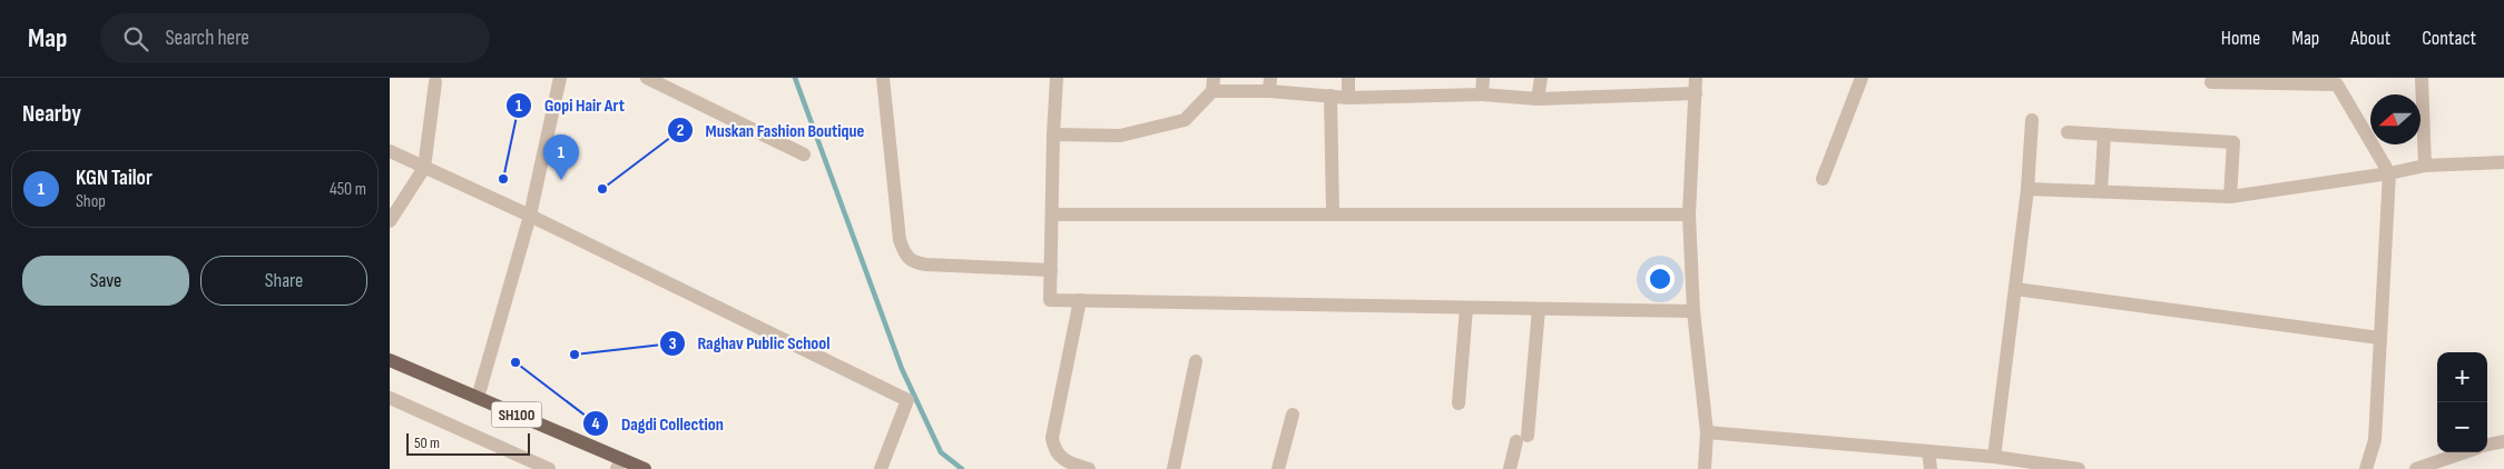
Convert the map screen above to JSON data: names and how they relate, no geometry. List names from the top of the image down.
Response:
{
  "streets": {
    "main road": ["SH100"]
  },
  "places": [
    "Gopi Hair Art",
    "Muskan Fashion Boutique",
    "Raghav Public School",
    "Dagdi Collection"
  ],
  "scale_bar": "50 m",
  "north": "left",
  "page": {
    "header": "Map",
    "search": "Search here",
    "nav": [
      "Home",
      "Map",
      "About",
      "Contact"
    ],
    "heading": "Nearby",
    "pins": "1",
    "list": [
      {
        "mark": "1",
        "name": "KGN Tailor",
        "note": "Shop",
        "value": "450 m"
      }
    ],
    "buttons": ["Save", "Share"],
    "map_buttons": ["+", "−"],
    "scale": "50 m"
  }
}
